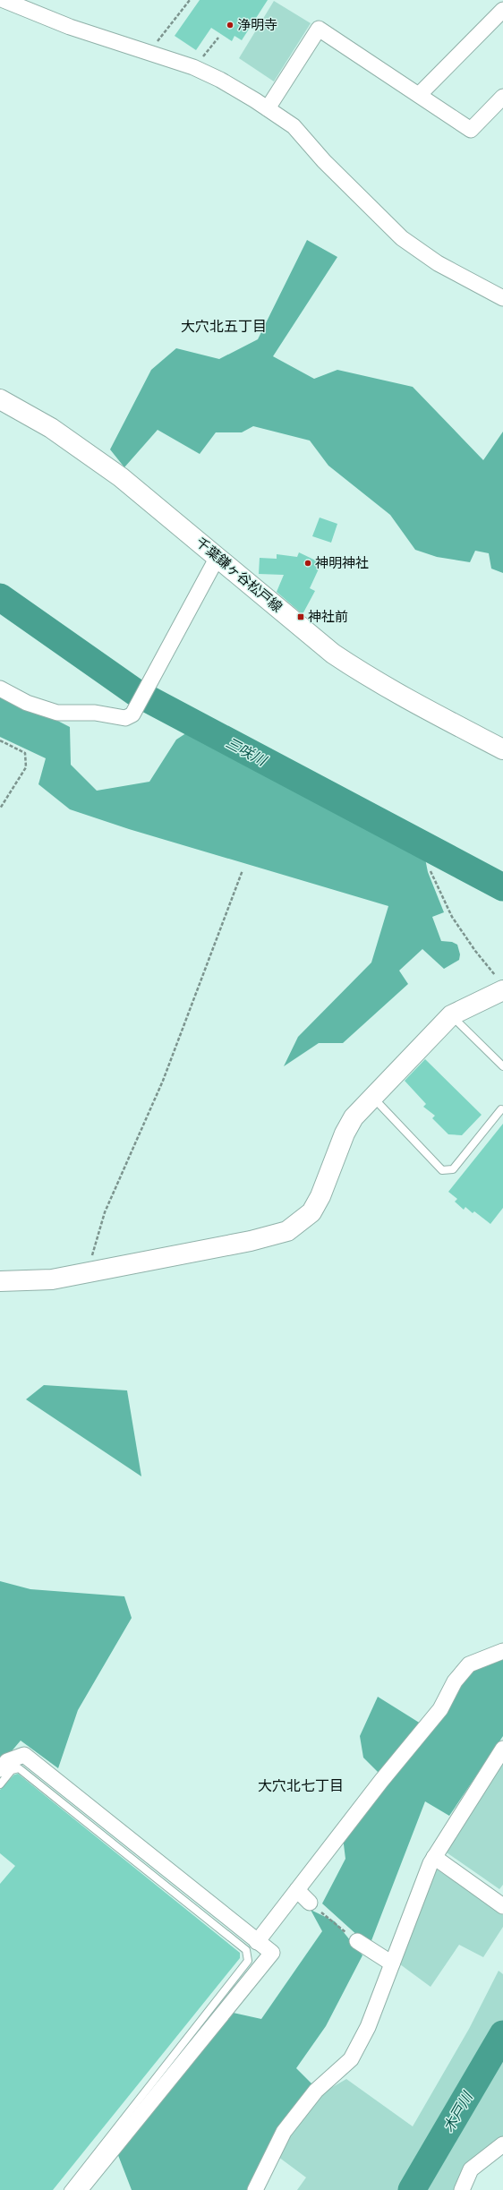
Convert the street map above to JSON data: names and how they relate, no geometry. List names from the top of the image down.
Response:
{
  "streets": {
    "street": ["千葉鎌ヶ谷松戸線"]
  },
  "districts": ["大穴北五丁目", "大穴北七丁目"],
  "water": ["三咲川", "木戸川"],
  "places": {
    "other": ["浄明寺", "神明神社"],
    "transit": ["神社前"]
  }
}
